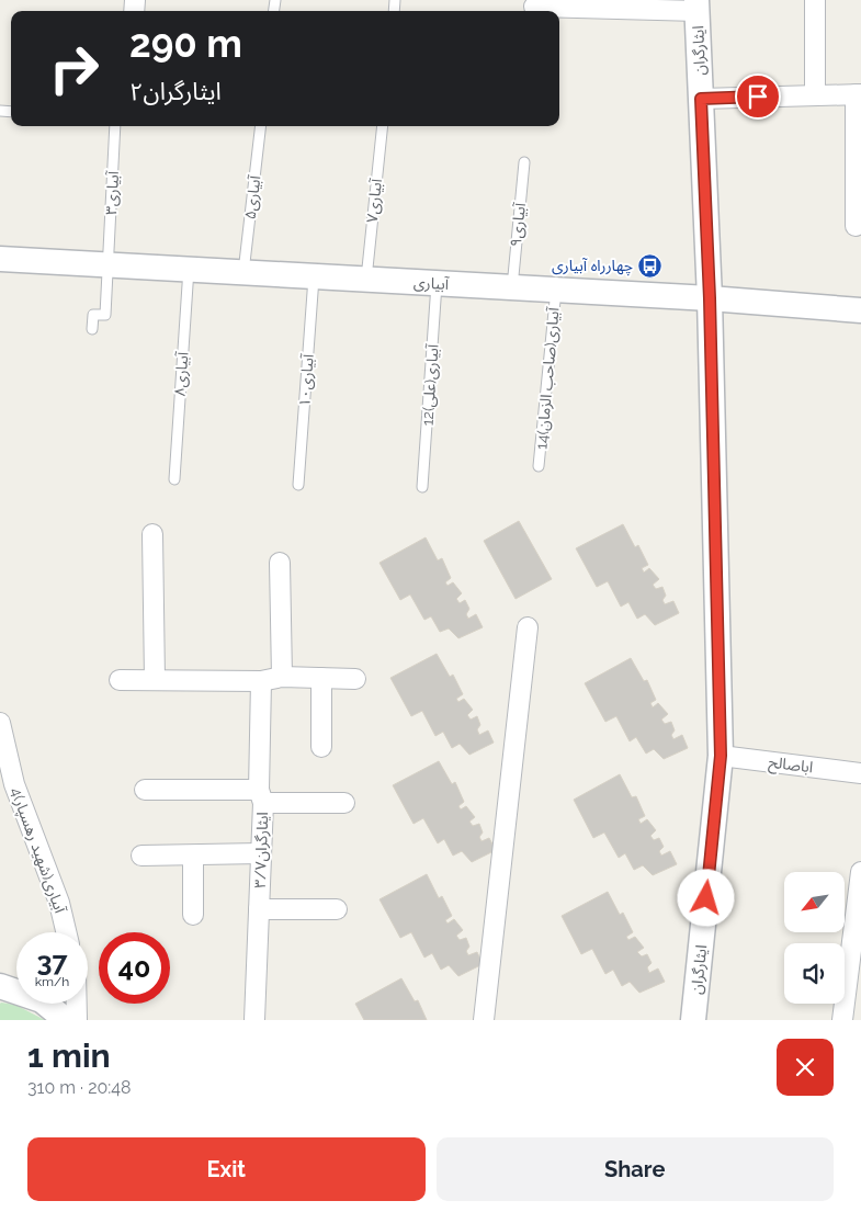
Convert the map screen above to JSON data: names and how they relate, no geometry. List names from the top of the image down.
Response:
{
  "streets": {
    "street": [
      "ایثارگران",
      "آبیاری",
      "اباصالح",
      "4آبیاری(شهید رهسپار)",
      "ایثارگران۳/۷"
    ],
    "lane": [
      "آبیاری۳",
      "آبیاری۵",
      "آبیاری۷",
      "آبیاری۹",
      "آبیاری۸",
      "14آبیاری(صاحب الزمان)",
      "آبیاری۱۰",
      "12آبیاری(علی)"
    ]
  },
  "crossings": [
    ["ایثارگران", "آبیاری"],
    ["ایثارگران", "اباصالح"],
    ["آبیاری۳", "آبیاری"],
    ["آبیاری۵", "آبیاری"],
    ["آبیاری۷", "آبیاری"],
    ["آبیاری۹", "آبیاری"],
    ["آبیاری", "آبیاری۸"],
    ["آبیاری", "14آبیاری(صاحب الزمان)"],
    ["آبیاری", "آبیاری۱۰"],
    ["آبیاری", "12آبیاری(علی)"]
  ],
  "places": {
    "bus stop": ["چهارراه آبیاری"]
  },
  "north": "bottom left",
  "page": {
    "turn": ["290 m", "ایثارگران۲"],
    "speed": "37 km/h",
    "limit": "40",
    "heading": ["1 min", "310 m · 20:48"],
    "buttons": ["Exit", "Share"]
  }
}
